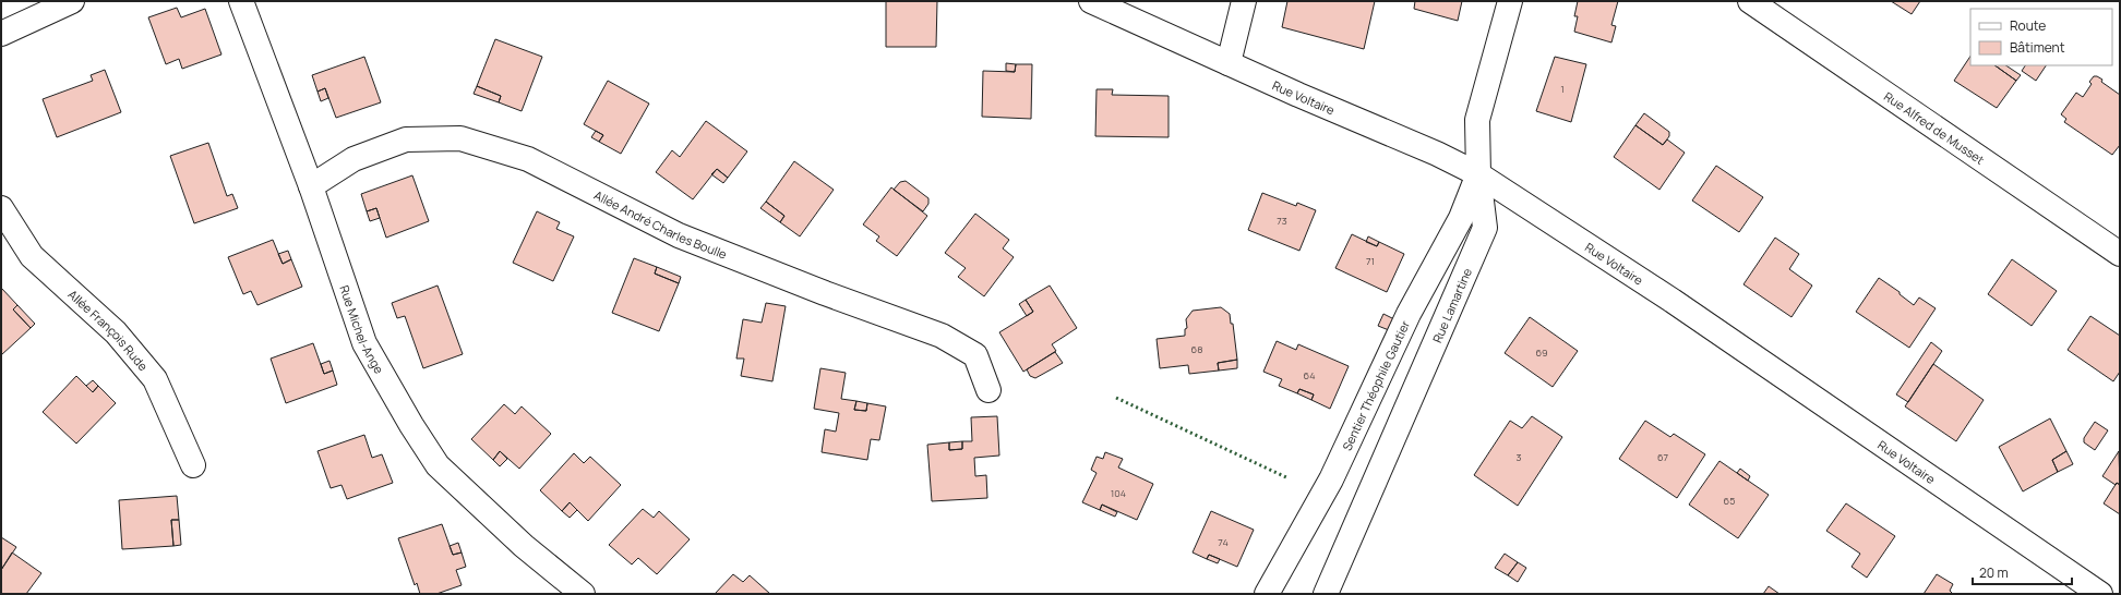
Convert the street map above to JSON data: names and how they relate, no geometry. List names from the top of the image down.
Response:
{
  "streets": {
    "street": [
      "Rue Voltaire",
      "Rue Alfred de Musset",
      "Allée André Charles Boulle",
      "Rue Lamartine",
      "Rue Michel-Ange",
      "Allée François Rude",
      "Sentier Théophile Gautier"
    ]
  },
  "crossings": [
    ["Rue Voltaire", "Rue Lamartine"],
    ["Rue Voltaire", "Sentier Théophile Gautier"],
    ["Allée André Charles Boulle", "Rue Michel-Ange"],
    ["Rue Lamartine", "Sentier Théophile Gautier"]
  ],
  "house_numbers": [
    "1",
    "73",
    "71",
    "68",
    "69",
    "64",
    "3",
    "67",
    "104",
    "65",
    "74"
  ],
  "legend": ["Route", "Bâtiment"],
  "scale_bar": "20 m"
}
